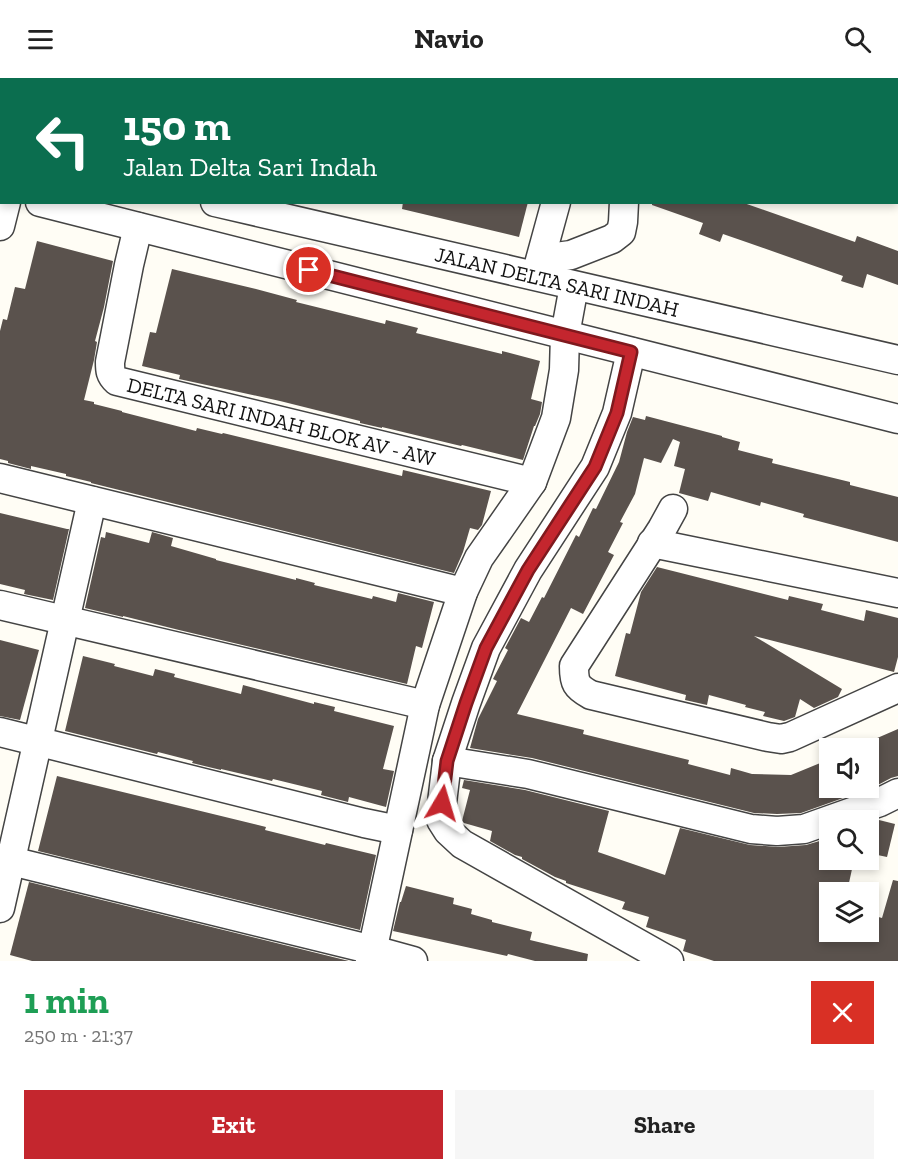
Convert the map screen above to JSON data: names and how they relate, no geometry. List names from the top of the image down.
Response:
{
  "streets": {
    "street": ["JALAN DELTA SARI INDAH", "DELTA SARI INDAH BLOK AV - AW"]
  },
  "page": {
    "header": "Navio",
    "turn": ["150 m", "Jalan Delta Sari Indah"],
    "heading": ["1 min", "250 m · 21:37"],
    "buttons": ["Exit", "Share"]
  }
}
